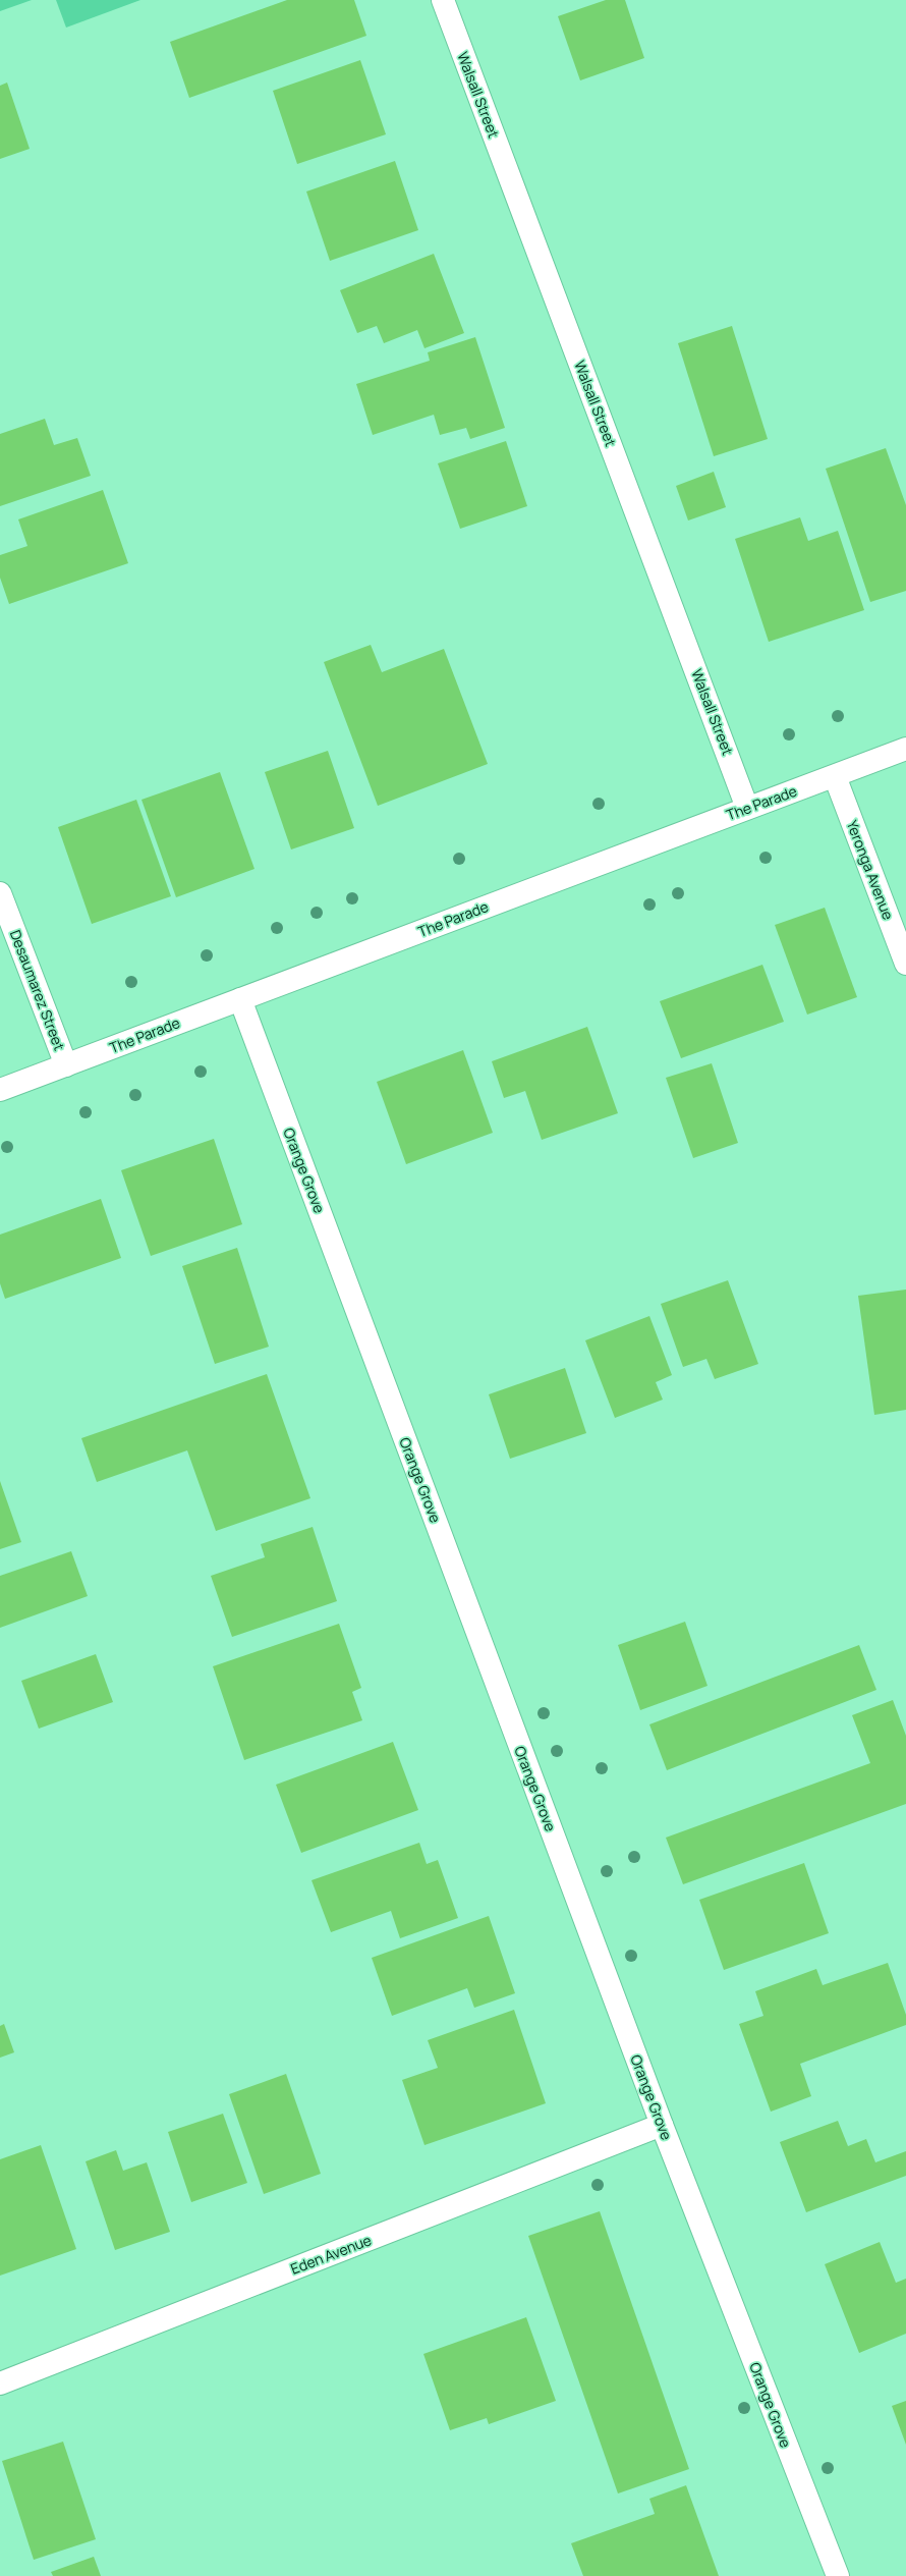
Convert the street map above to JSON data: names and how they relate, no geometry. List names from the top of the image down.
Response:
{
  "streets": {
    "street": [
      "Walsall Street",
      "The Parade",
      "Yeronga Avenue",
      "Desaumarez Street",
      "Orange Grove",
      "Eden Avenue"
    ]
  },
  "crossings": [
    ["Walsall Street", "The Parade"],
    ["The Parade", "Yeronga Avenue"],
    ["The Parade", "Desaumarez Street"],
    ["The Parade", "Orange Grove"],
    ["Orange Grove", "Eden Avenue"]
  ]
}
